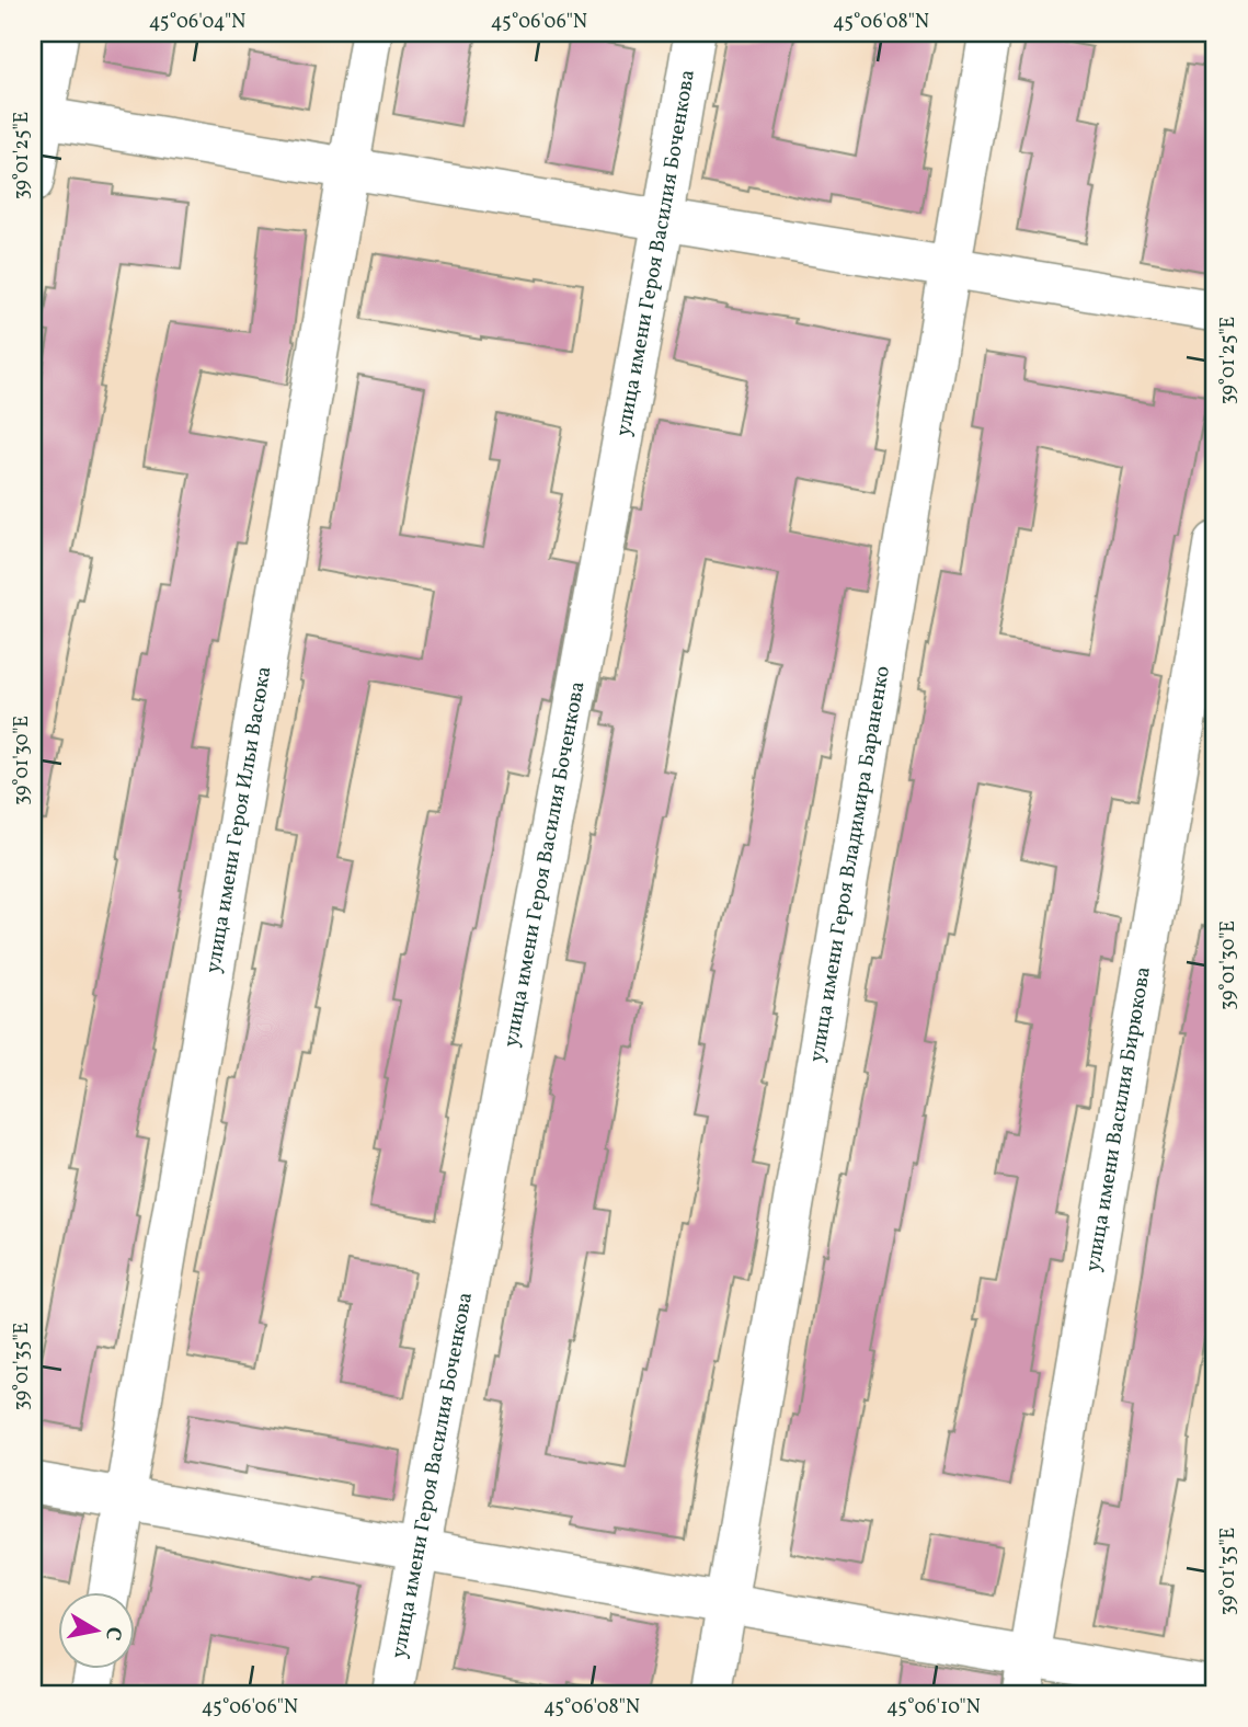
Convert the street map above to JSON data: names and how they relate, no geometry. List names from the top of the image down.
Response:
{
  "streets": {
    "street": [
      "улица имени Героя Василия Боченкова",
      "улица имени Героя Ильи Васюка",
      "улица имени Героя Владимира Бараненко",
      "улица имени Василия Бирюкова"
    ]
  },
  "north": "right",
  "coordinates": [
    "45°06'04\"N",
    "45°06'06\"N",
    "45°06'08\"N",
    "39°01'25\"E",
    "39°01'30\"E",
    "39°01'35\"E",
    "45°06'10\"N"
  ]
}
